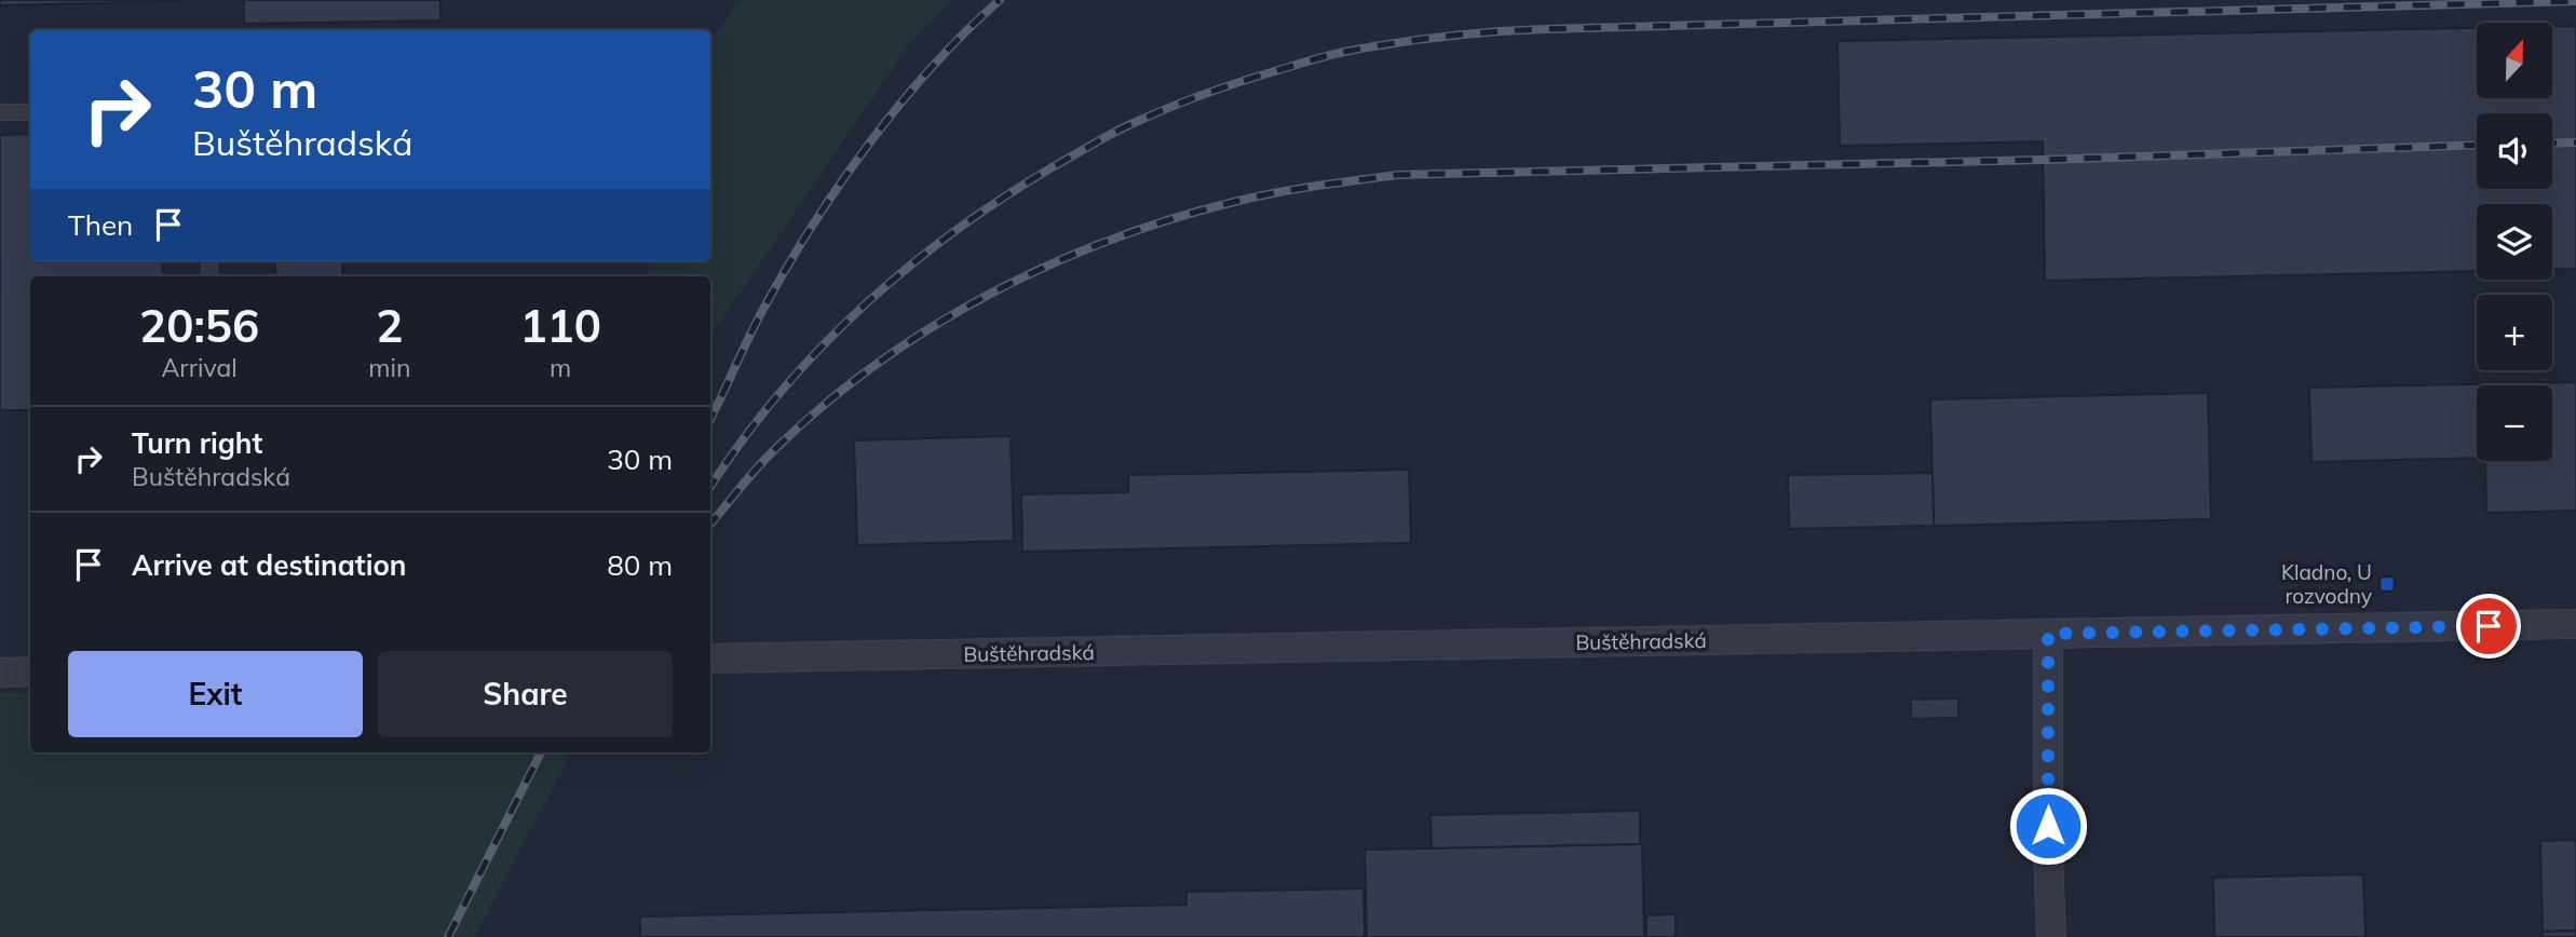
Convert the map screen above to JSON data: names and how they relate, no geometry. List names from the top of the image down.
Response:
{
  "streets": {
    "street": ["Buštěhradská"]
  },
  "places": {
    "transit": ["Kladno, U rozvodny"]
  },
  "north": "top",
  "page": {
    "map_buttons": ["+", "−"],
    "turn": ["30 m", "Buštěhradská"],
    "then": "Then",
    "eta": [
      "20:56",
      "Arrival",
      "2",
      "min",
      "110",
      "m"
    ],
    "list": [
      {
        "name": "Turn right",
        "note": "Buštěhradská",
        "value": "30 m"
      },
      {
        "name": "Arrive at destination",
        "value": "80 m"
      }
    ],
    "buttons": ["Exit", "Share"]
  }
}
